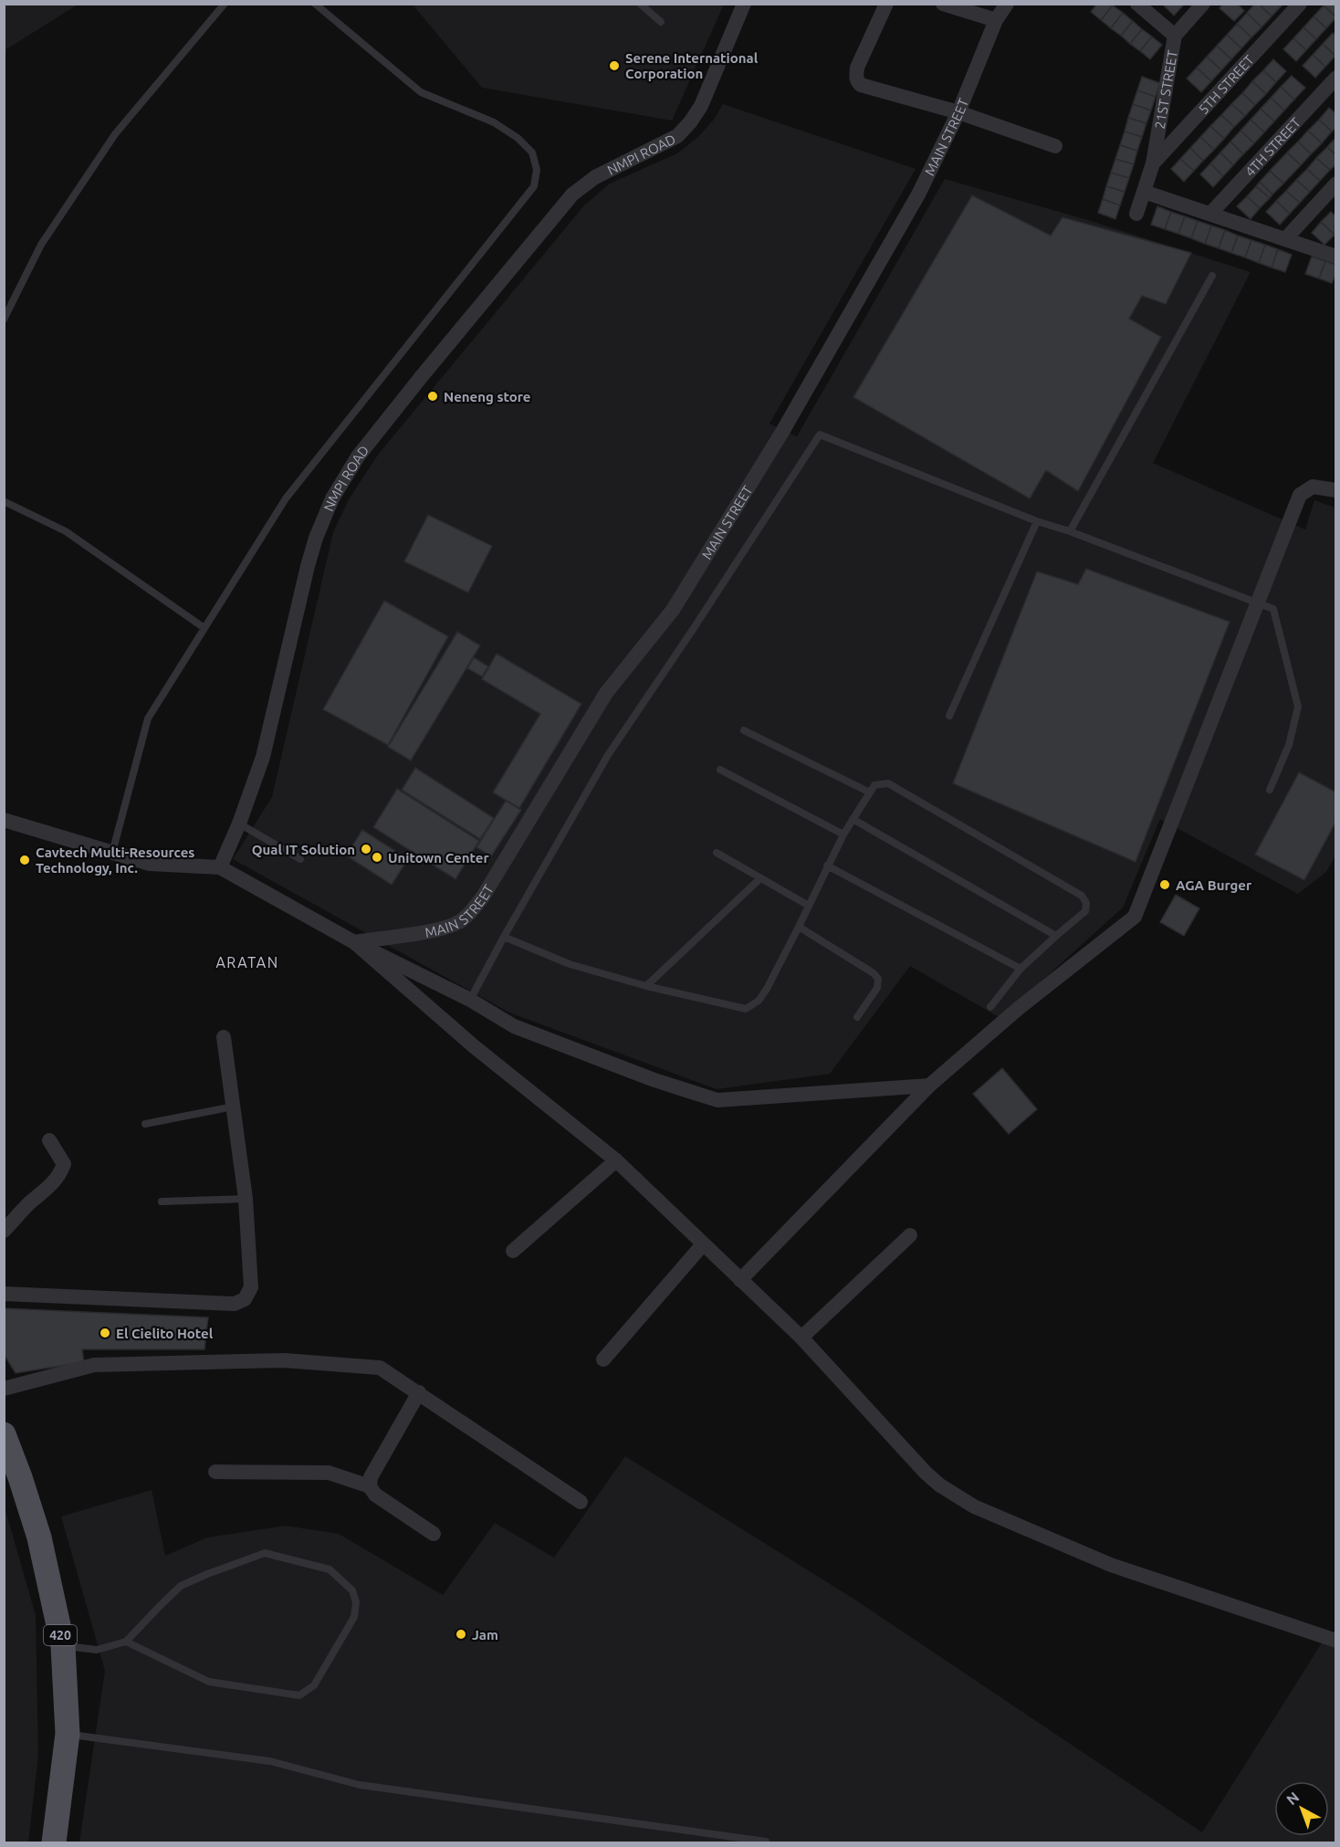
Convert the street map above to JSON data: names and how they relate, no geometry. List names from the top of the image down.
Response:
{
  "streets": {
    "main road": ["420"],
    "street": [
      "5TH STREET",
      "21ST STREET",
      "MAIN STREET",
      "4TH STREET",
      "NMPI ROAD"
    ]
  },
  "crossings": [
    ["5TH STREET", "21ST STREET"]
  ],
  "districts": ["ARATAN"],
  "places": [
    "Serene International Corporation",
    "Neneng store",
    "Qual IT Solution",
    "Unitown Center",
    "Cavtech Multi-Resources Technology, Inc.",
    "AGA Burger",
    "El Cielito Hotel",
    "Jam"
  ],
  "north": "top left"
}
